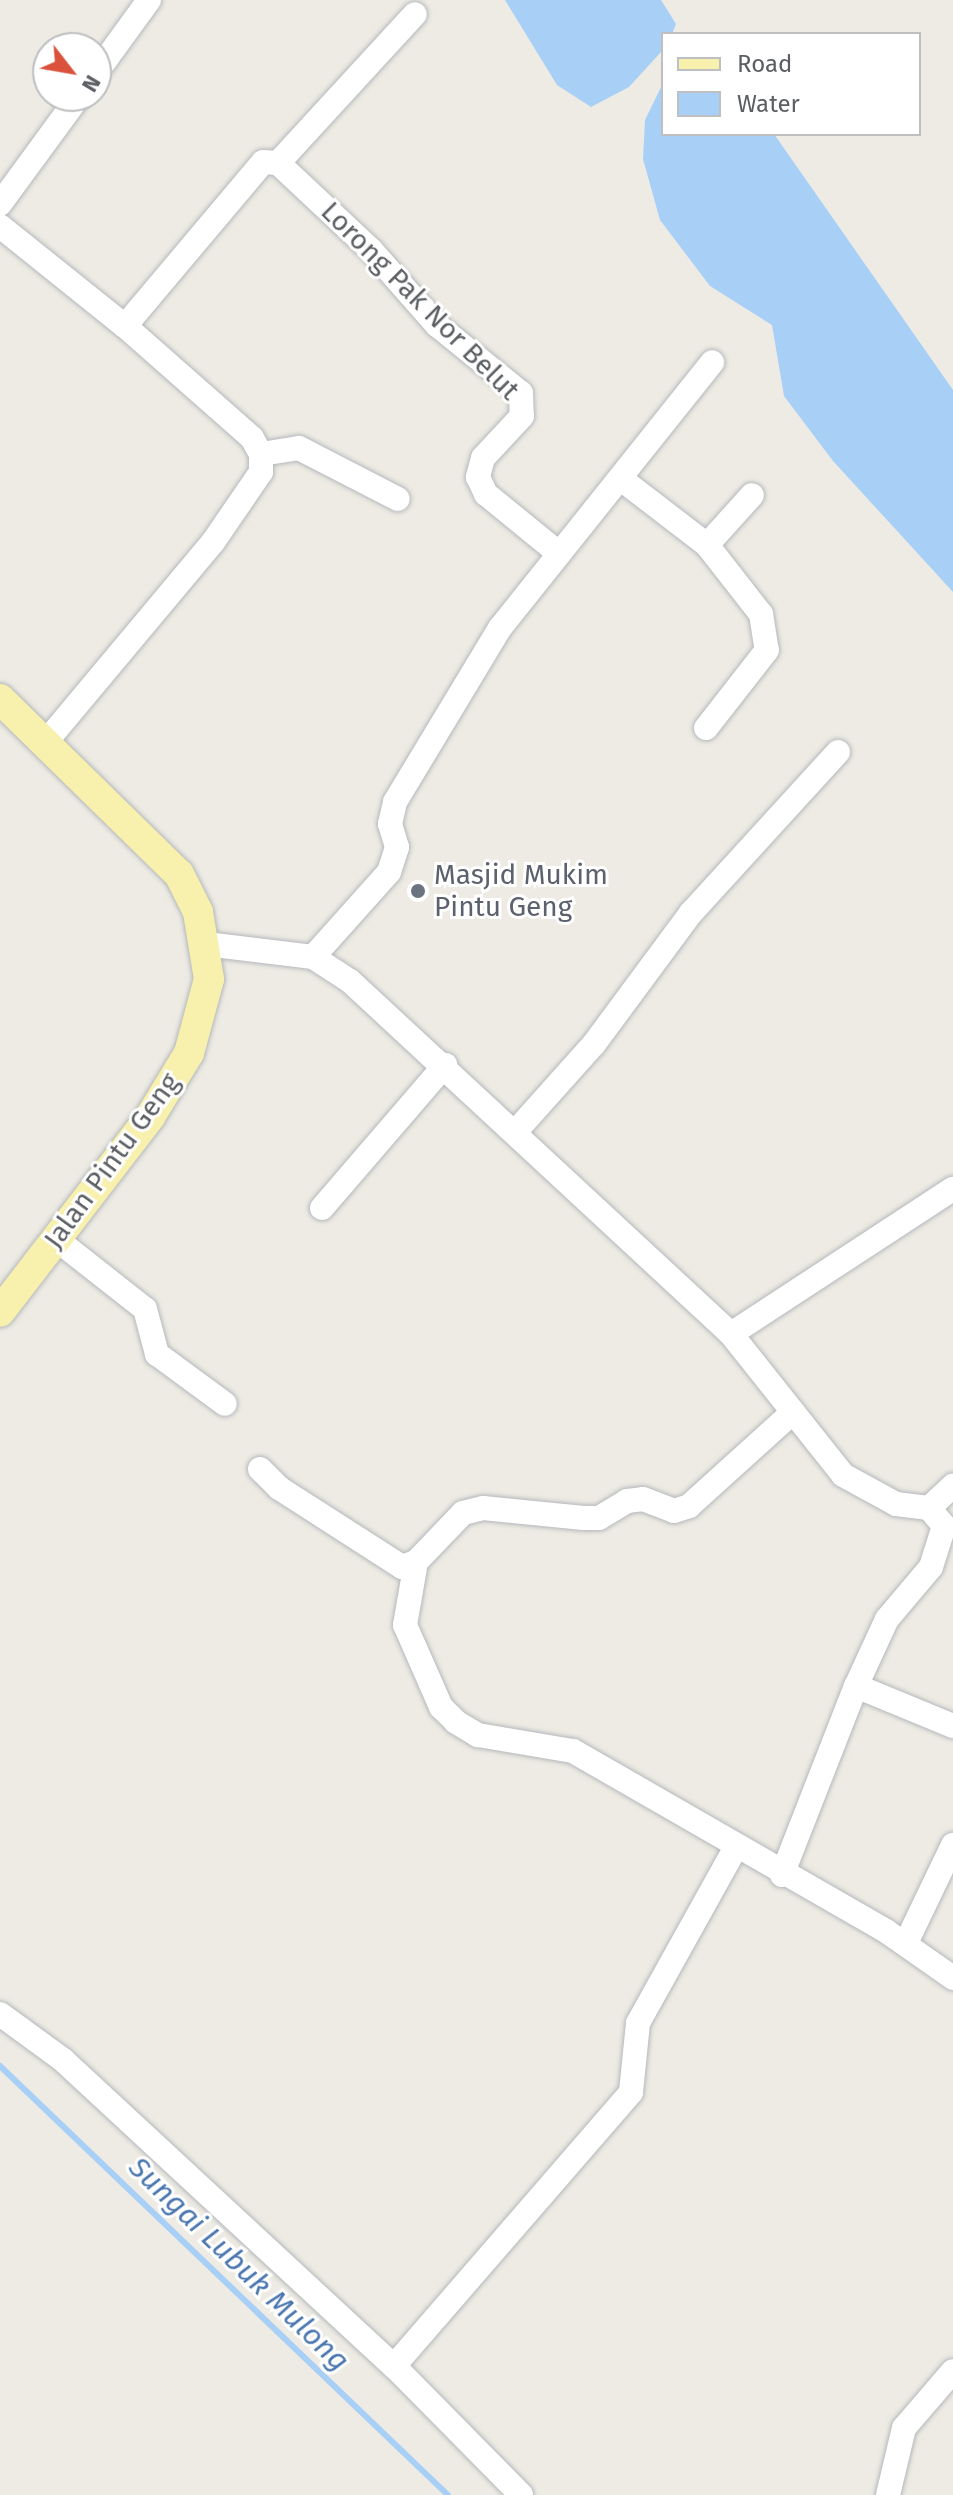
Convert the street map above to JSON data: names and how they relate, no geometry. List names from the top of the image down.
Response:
{
  "streets": {
    "main road": ["Jalan Pintu Geng"],
    "street": ["Lorong Pak Nor Belut"]
  },
  "water": ["Sungai Lubuk Mulong"],
  "places": ["Masjid Mukim Pintu Geng"],
  "legend": ["Road", "Water"],
  "north": "bottom right"
}
